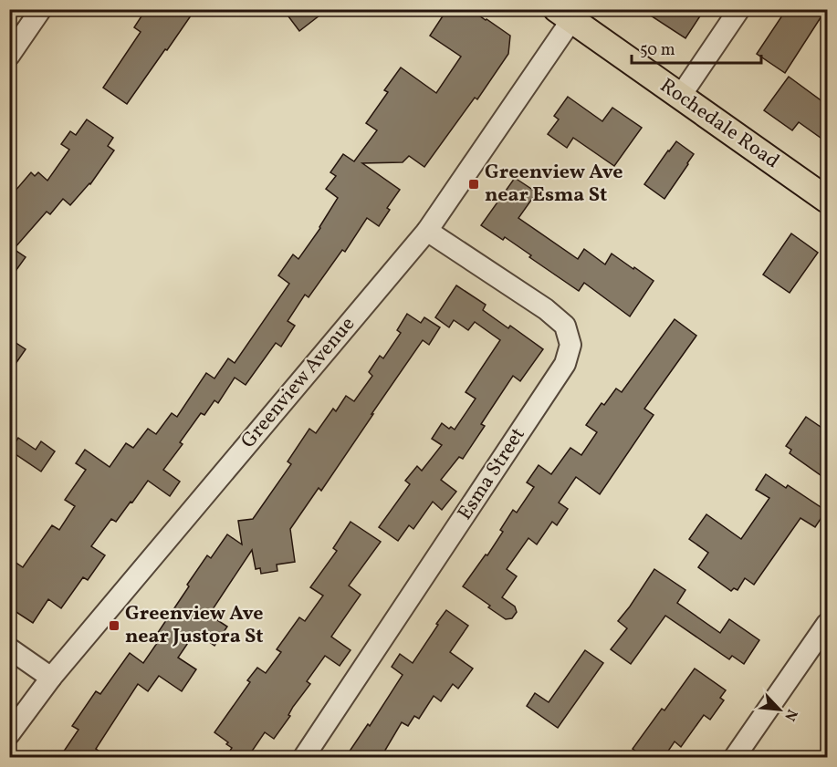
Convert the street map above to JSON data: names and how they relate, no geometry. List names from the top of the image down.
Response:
{
  "streets": {
    "main road": ["Rochedale Road"],
    "street": ["Greenview Avenue", "Esma Street"]
  },
  "crossings": [
    ["Rochedale Road", "Greenview Avenue"],
    ["Greenview Avenue", "Esma Street"]
  ],
  "places": {
    "transit": ["Greenview Ave near Esma St", "Greenview Ave near Justora St"]
  },
  "scale_bar": "50 m",
  "north": "bottom right"
}
